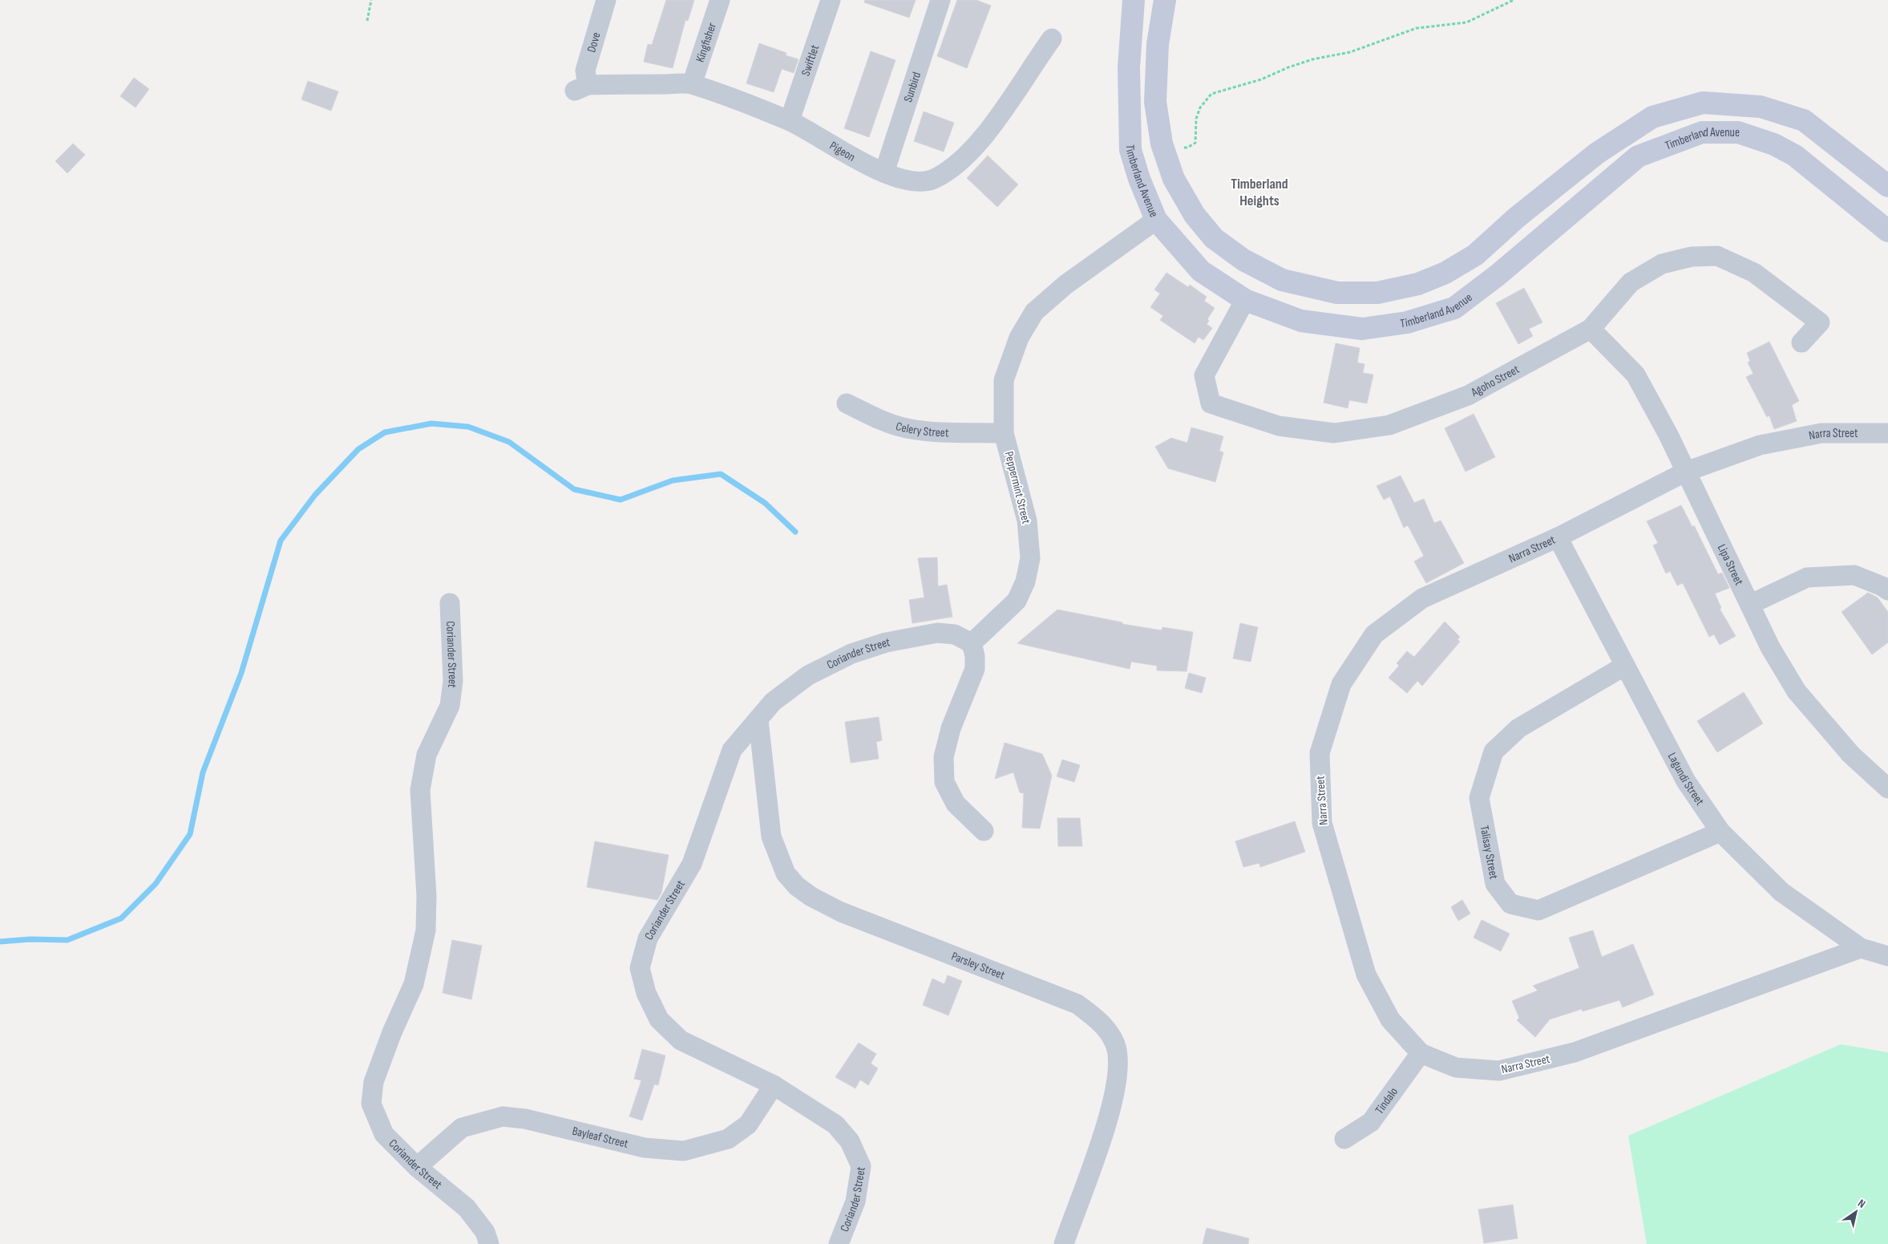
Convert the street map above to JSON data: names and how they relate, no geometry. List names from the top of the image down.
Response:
{
  "streets": {
    "street": [
      "Kingfisher",
      "Dove",
      "Swiftlet",
      "Sunbird",
      "Timberland Avenue",
      "Pigeon",
      "Agoho Street",
      "Celery Street",
      "Narra Street",
      "Peppermint Street",
      "Lipa Street",
      "Coriander Street",
      "Lagundi Street",
      "Talisay Street",
      "Parsley Street",
      "Tindalo",
      "Bayleaf Street"
    ]
  },
  "crossings": [
    ["Kingfisher", "Pigeon"],
    ["Dove", "Pigeon"],
    ["Swiftlet", "Pigeon"],
    ["Sunbird", "Pigeon"],
    ["Timberland Avenue", "Agoho Street"],
    ["Timberland Avenue", "Peppermint Street"],
    ["Agoho Street", "Lipa Street"],
    ["Celery Street", "Peppermint Street"],
    ["Narra Street", "Lipa Street"],
    ["Narra Street", "Lagundi Street"],
    ["Narra Street", "Tindalo"],
    ["Peppermint Street", "Coriander Street"],
    ["Coriander Street", "Parsley Street"],
    ["Coriander Street", "Bayleaf Street"],
    ["Lagundi Street", "Talisay Street"]
  ],
  "districts": ["Timberland Heights"],
  "north": "top right"
}
